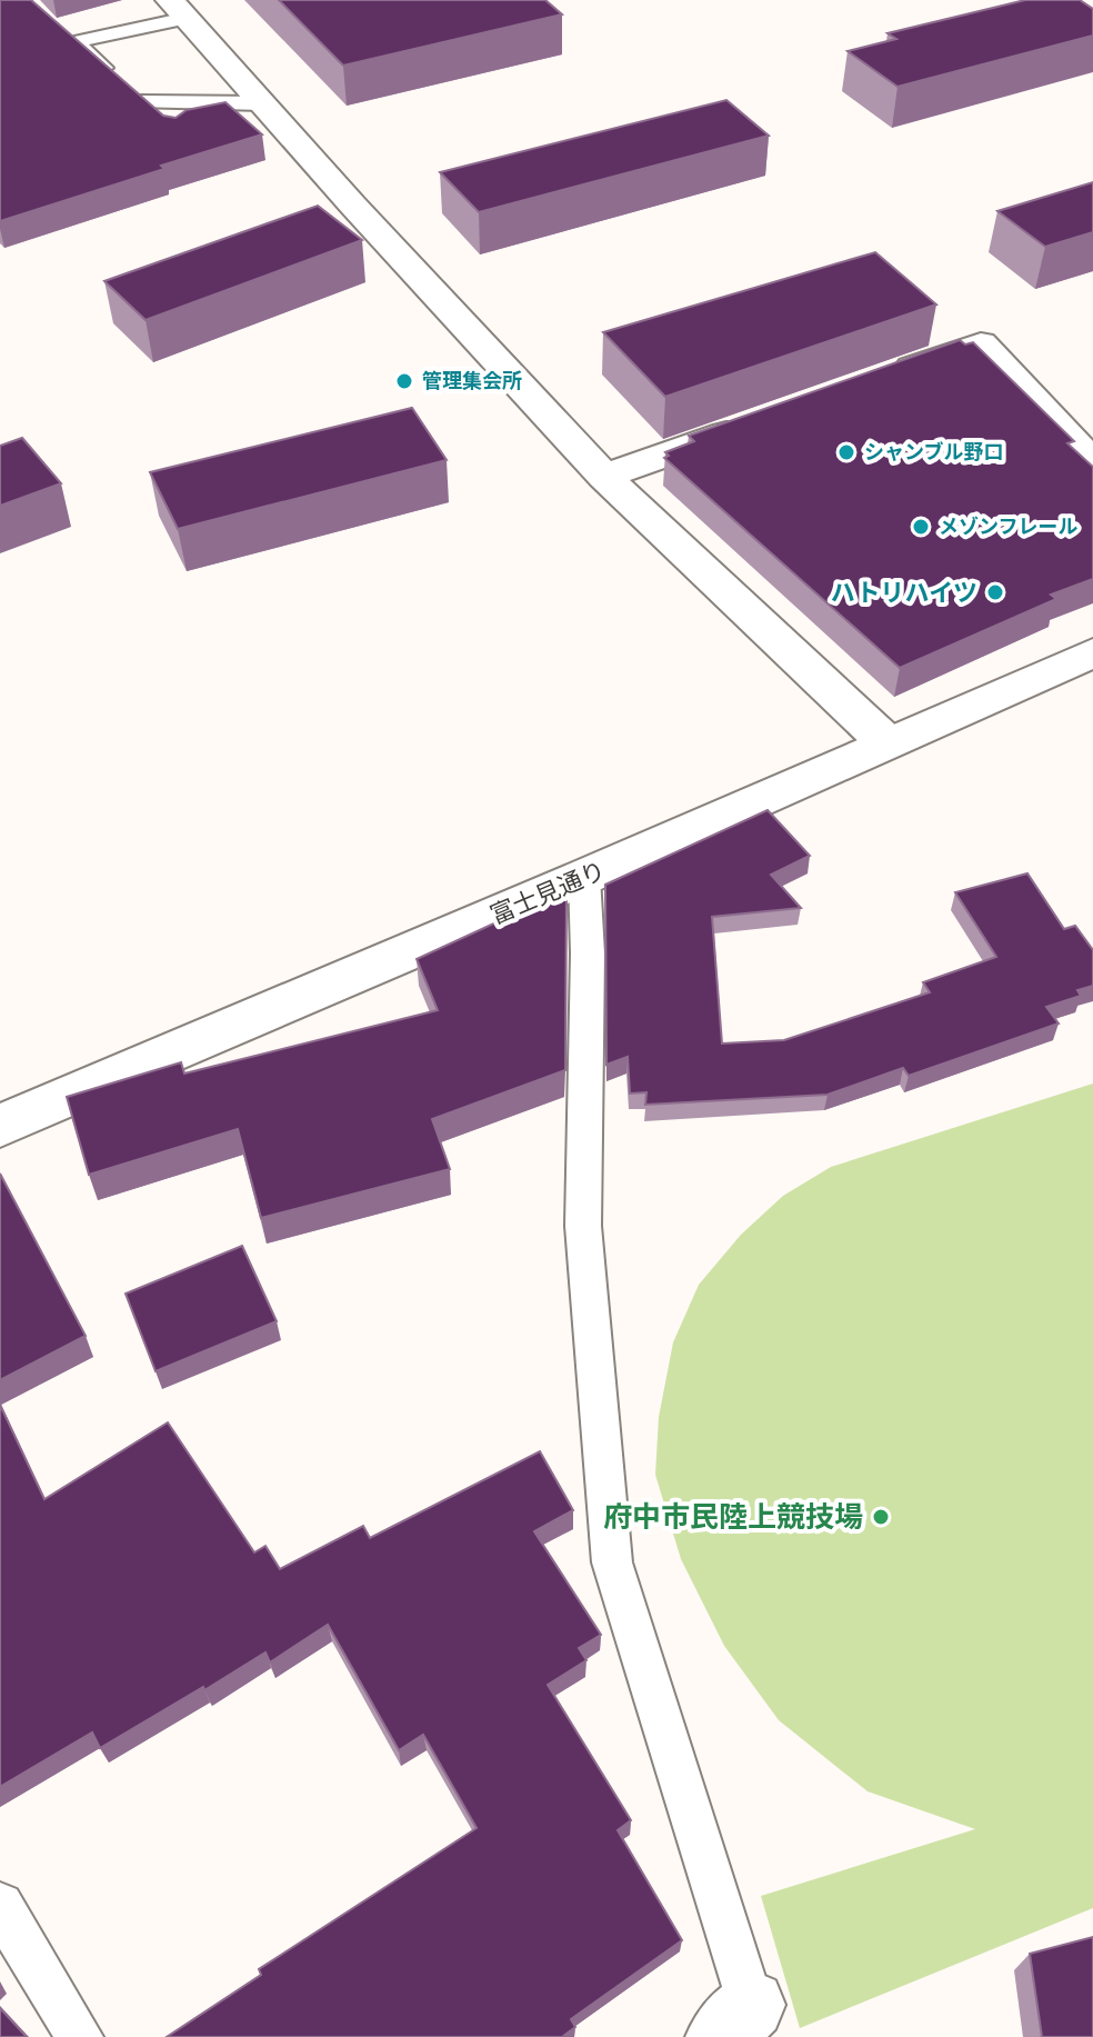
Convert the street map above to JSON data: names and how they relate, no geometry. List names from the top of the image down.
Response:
{
  "streets": {
    "street": ["富士見通り"]
  },
  "places": [
    "管理集会所",
    "シャンブル野口",
    "メゾンフレール",
    "ハトリハイツ",
    "府中市民陸上競技場"
  ]
}
